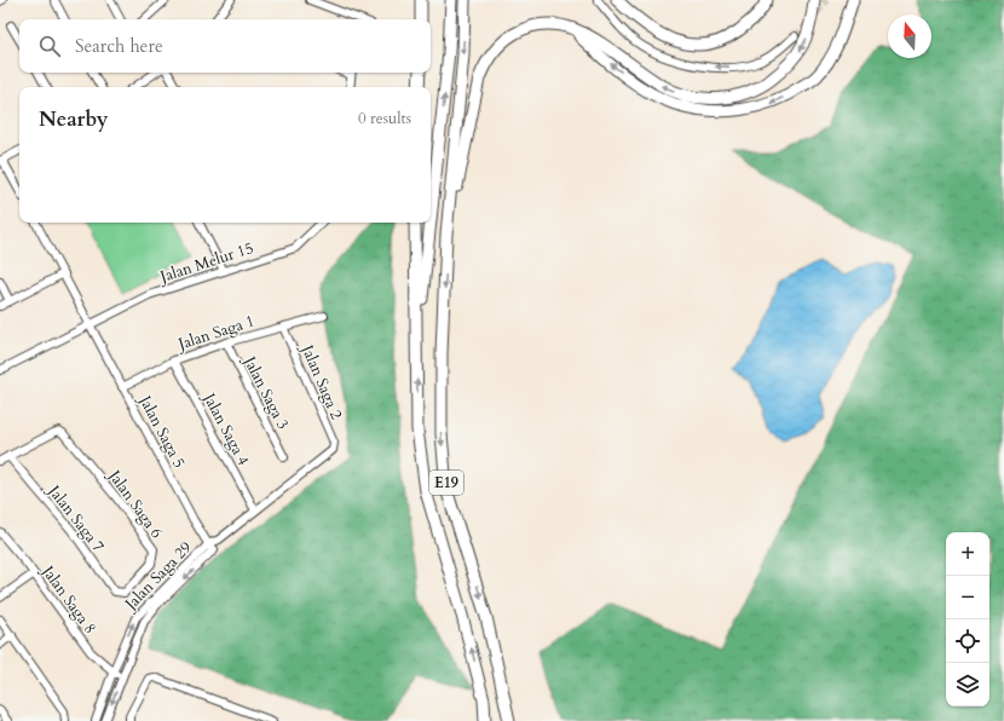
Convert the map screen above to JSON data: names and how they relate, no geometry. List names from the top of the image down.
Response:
{
  "streets": {
    "highway": ["E19"],
    "street": [
      "Jalan Melur 15",
      "Jalan Saga 1",
      "Jalan Saga 2",
      "Jalan Saga 3",
      "Jalan Saga 4",
      "Jalan Saga 5",
      "Jalan Saga 6",
      "Jalan Saga 7",
      "Jalan Saga 29",
      "Jalan Saga 8"
    ]
  },
  "crossings": [
    ["Jalan Melur 15", "Jalan Saga 5"],
    ["Jalan Saga 1", "Jalan Saga 2"],
    ["Jalan Saga 1", "Jalan Saga 3"],
    ["Jalan Saga 1", "Jalan Saga 4"],
    ["Jalan Saga 1", "Jalan Saga 5"],
    ["Jalan Saga 2", "Jalan Saga 29"],
    ["Jalan Saga 4", "Jalan Saga 29"],
    ["Jalan Saga 5", "Jalan Saga 29"],
    ["Jalan Saga 6", "Jalan Saga 7"],
    ["Jalan Saga 29", "Jalan Saga 8"]
  ],
  "north": "top",
  "page": {
    "search": "Search here",
    "heading": ["Nearby", "0 results"],
    "map_buttons": ["+", "−"]
  }
}
